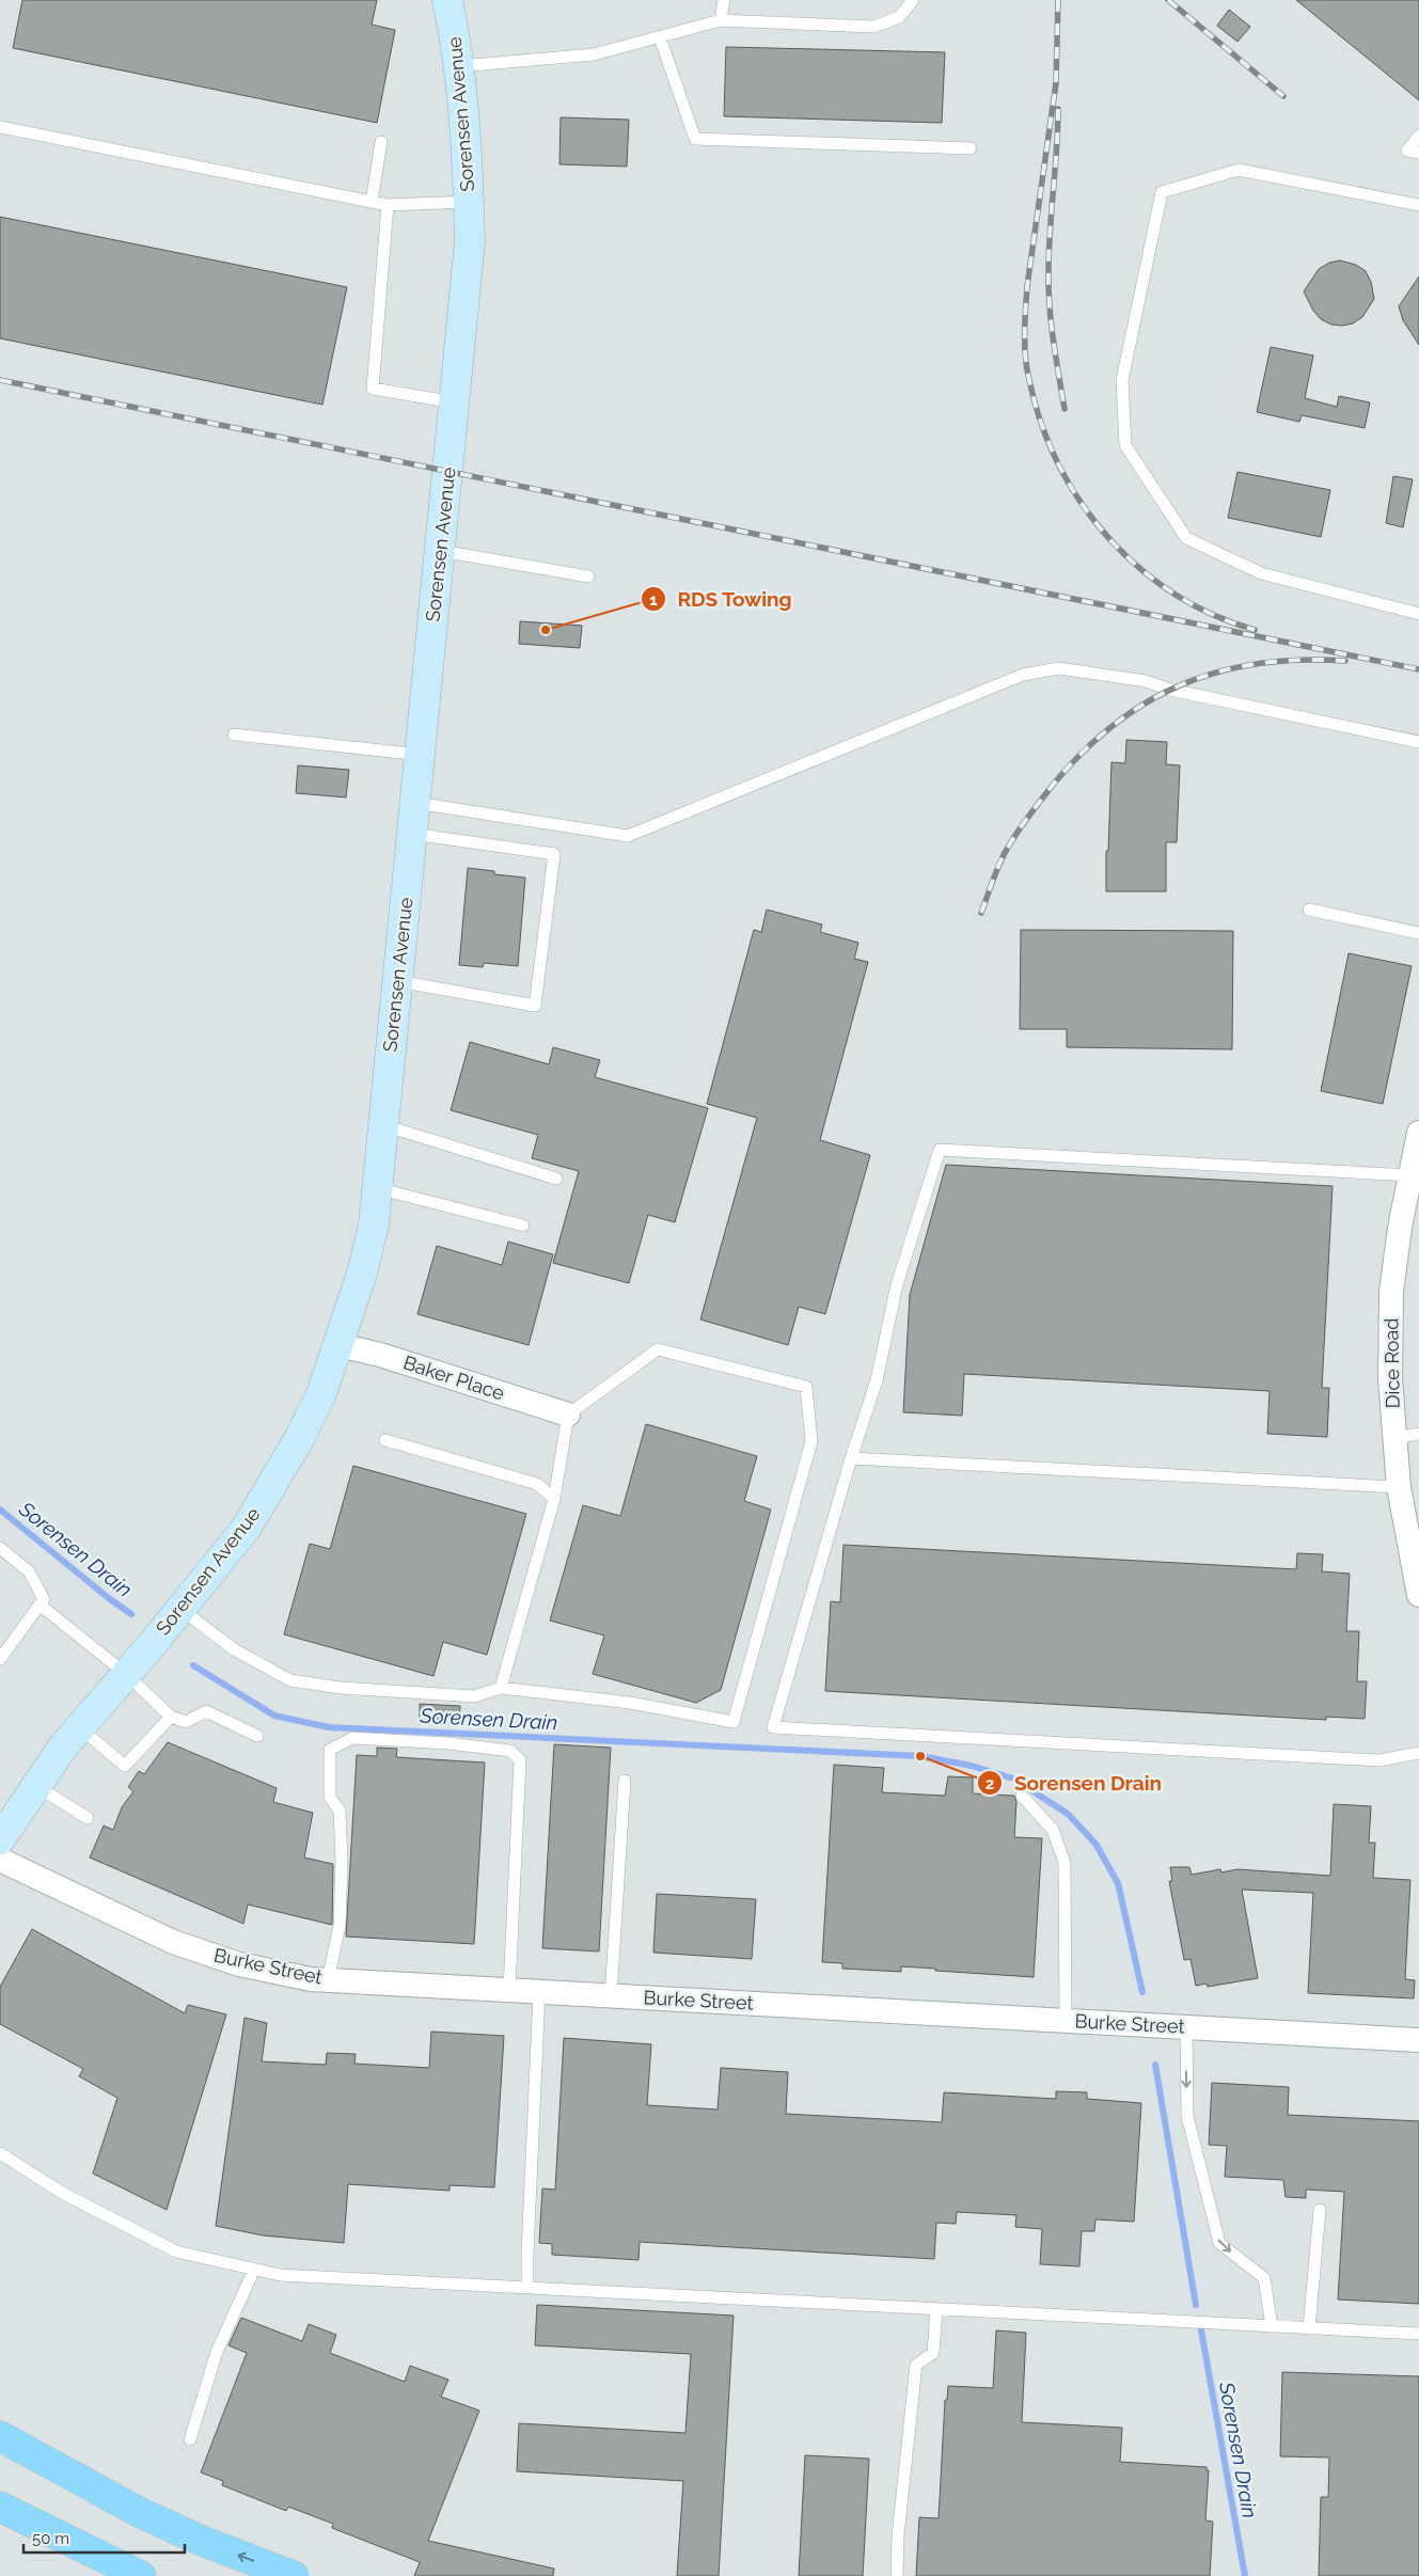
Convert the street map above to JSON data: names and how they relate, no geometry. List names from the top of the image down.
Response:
{
  "streets": {
    "street": [
      "Sorensen Avenue",
      "Dice Road",
      "Baker Place",
      "Burke Street"
    ]
  },
  "crossings": [
    ["Sorensen Avenue", "Baker Place"]
  ],
  "water": ["Sorensen Drain"],
  "places": ["RDS Towing", "Sorensen Drain"],
  "scale_bar": "50 m"
}
